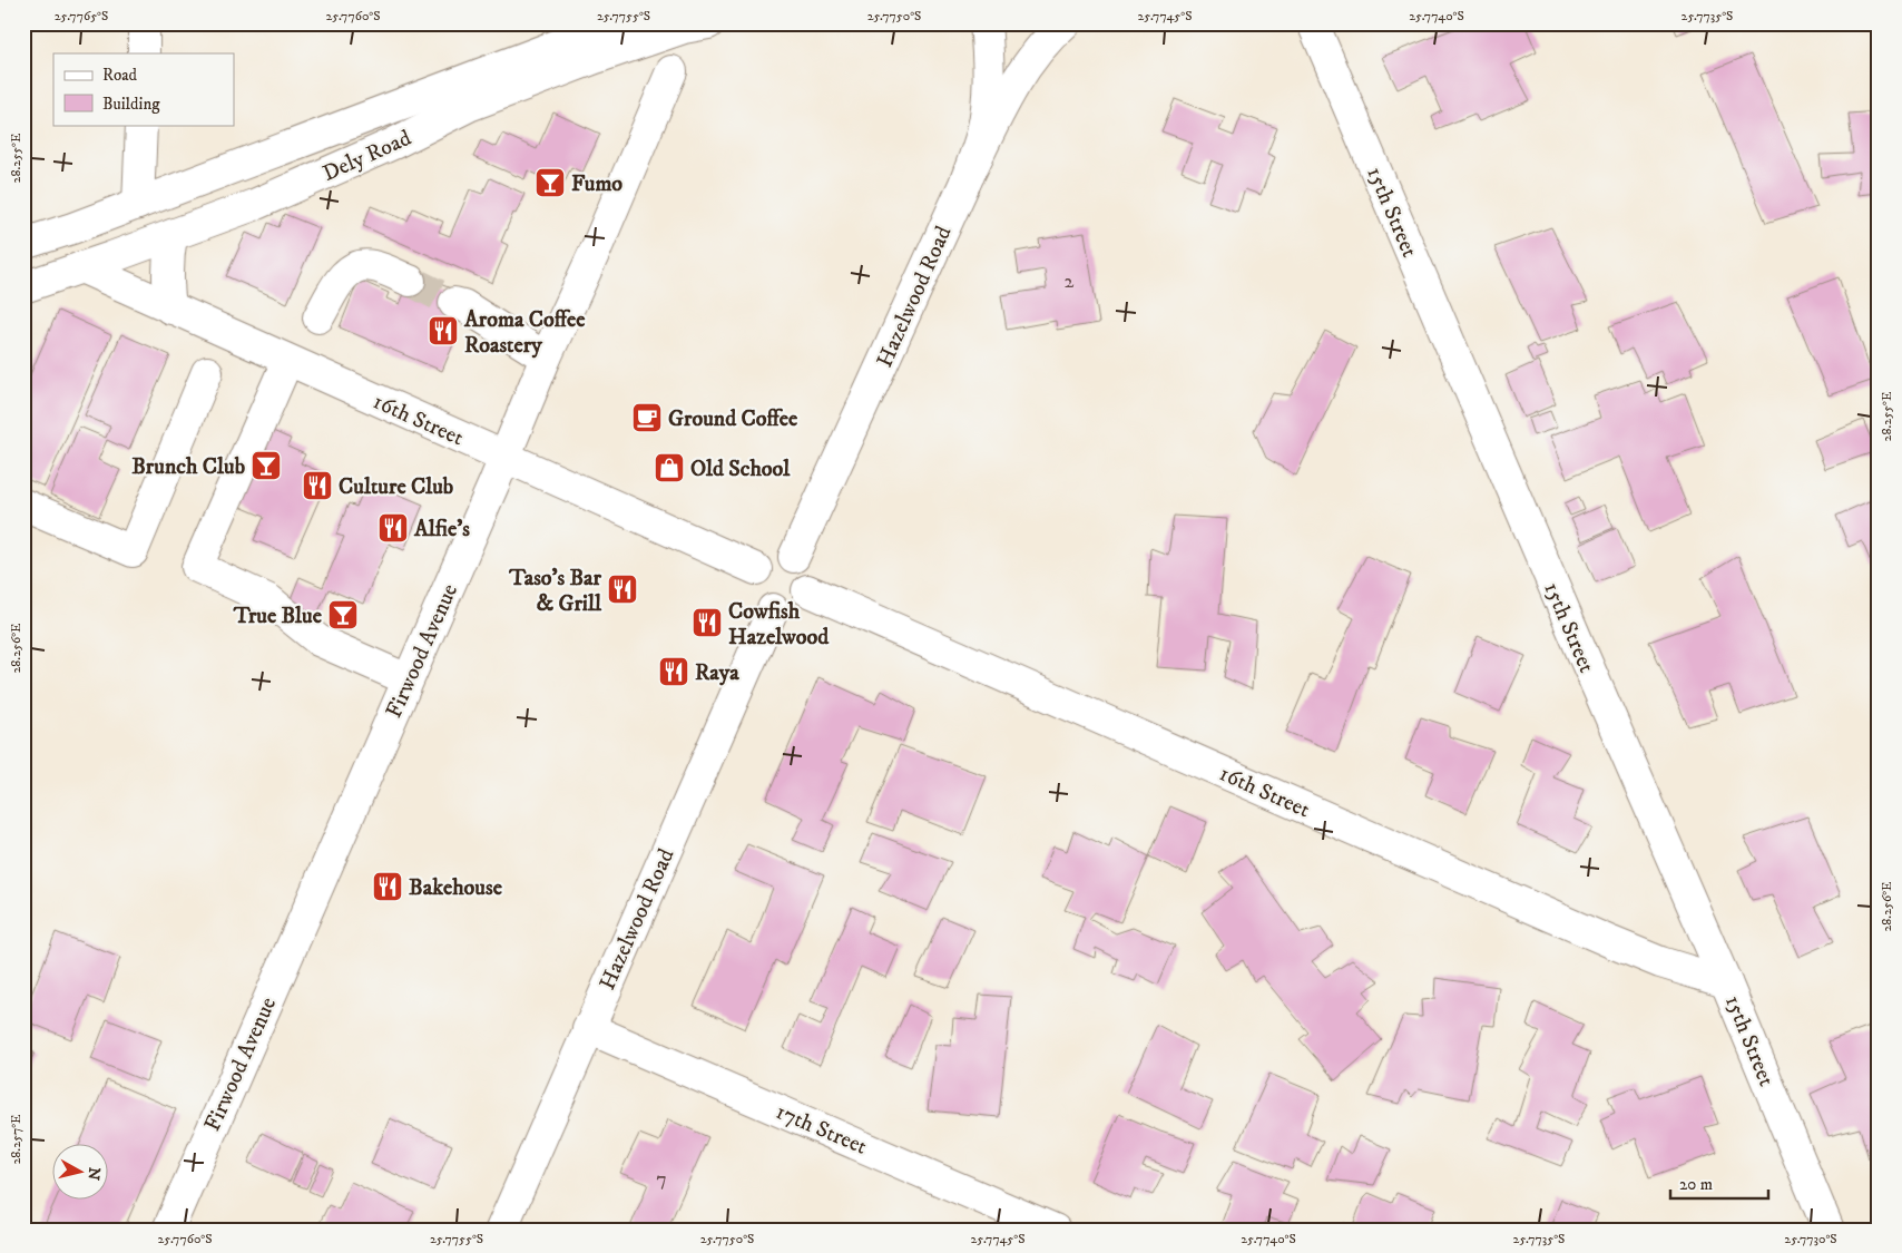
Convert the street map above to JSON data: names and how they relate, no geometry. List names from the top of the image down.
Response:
{
  "streets": {
    "street": [
      "Dely Road",
      "15th Street",
      "Hazelwood Road",
      "16th Street",
      "Firwood Avenue",
      "17th Street"
    ]
  },
  "crossings": [
    ["Dely Road", "16th Street"],
    ["15th Street", "16th Street"],
    ["Hazelwood Road", "16th Street"],
    ["Hazelwood Road", "17th Street"],
    ["16th Street", "Firwood Avenue"]
  ],
  "places": {
    "bar": ["Fumo", "Brunch Club", "True Blue"],
    "restaurant": [
      "Aroma Coffee Roastery",
      "Culture Club",
      "Alfie's",
      "Taso’s Bar & Grill",
      "Cowfish Hazelwood",
      "Raya",
      "Bakehouse"
    ],
    "cafe": ["Ground Coffee"],
    "shop": ["Old School"]
  },
  "house_numbers": ["2", "7"],
  "legend": ["Road", "Building"],
  "scale_bar": "20 m",
  "north": "right",
  "coordinates": [
    "25.7765°S",
    "25.7760°S",
    "25.7755°S",
    "25.7750°S",
    "25.7745°S",
    "25.7740°S",
    "25.7735°S",
    "28.255°E",
    "28.256°E",
    "28.257°E",
    "25.7730°S"
  ]
}
